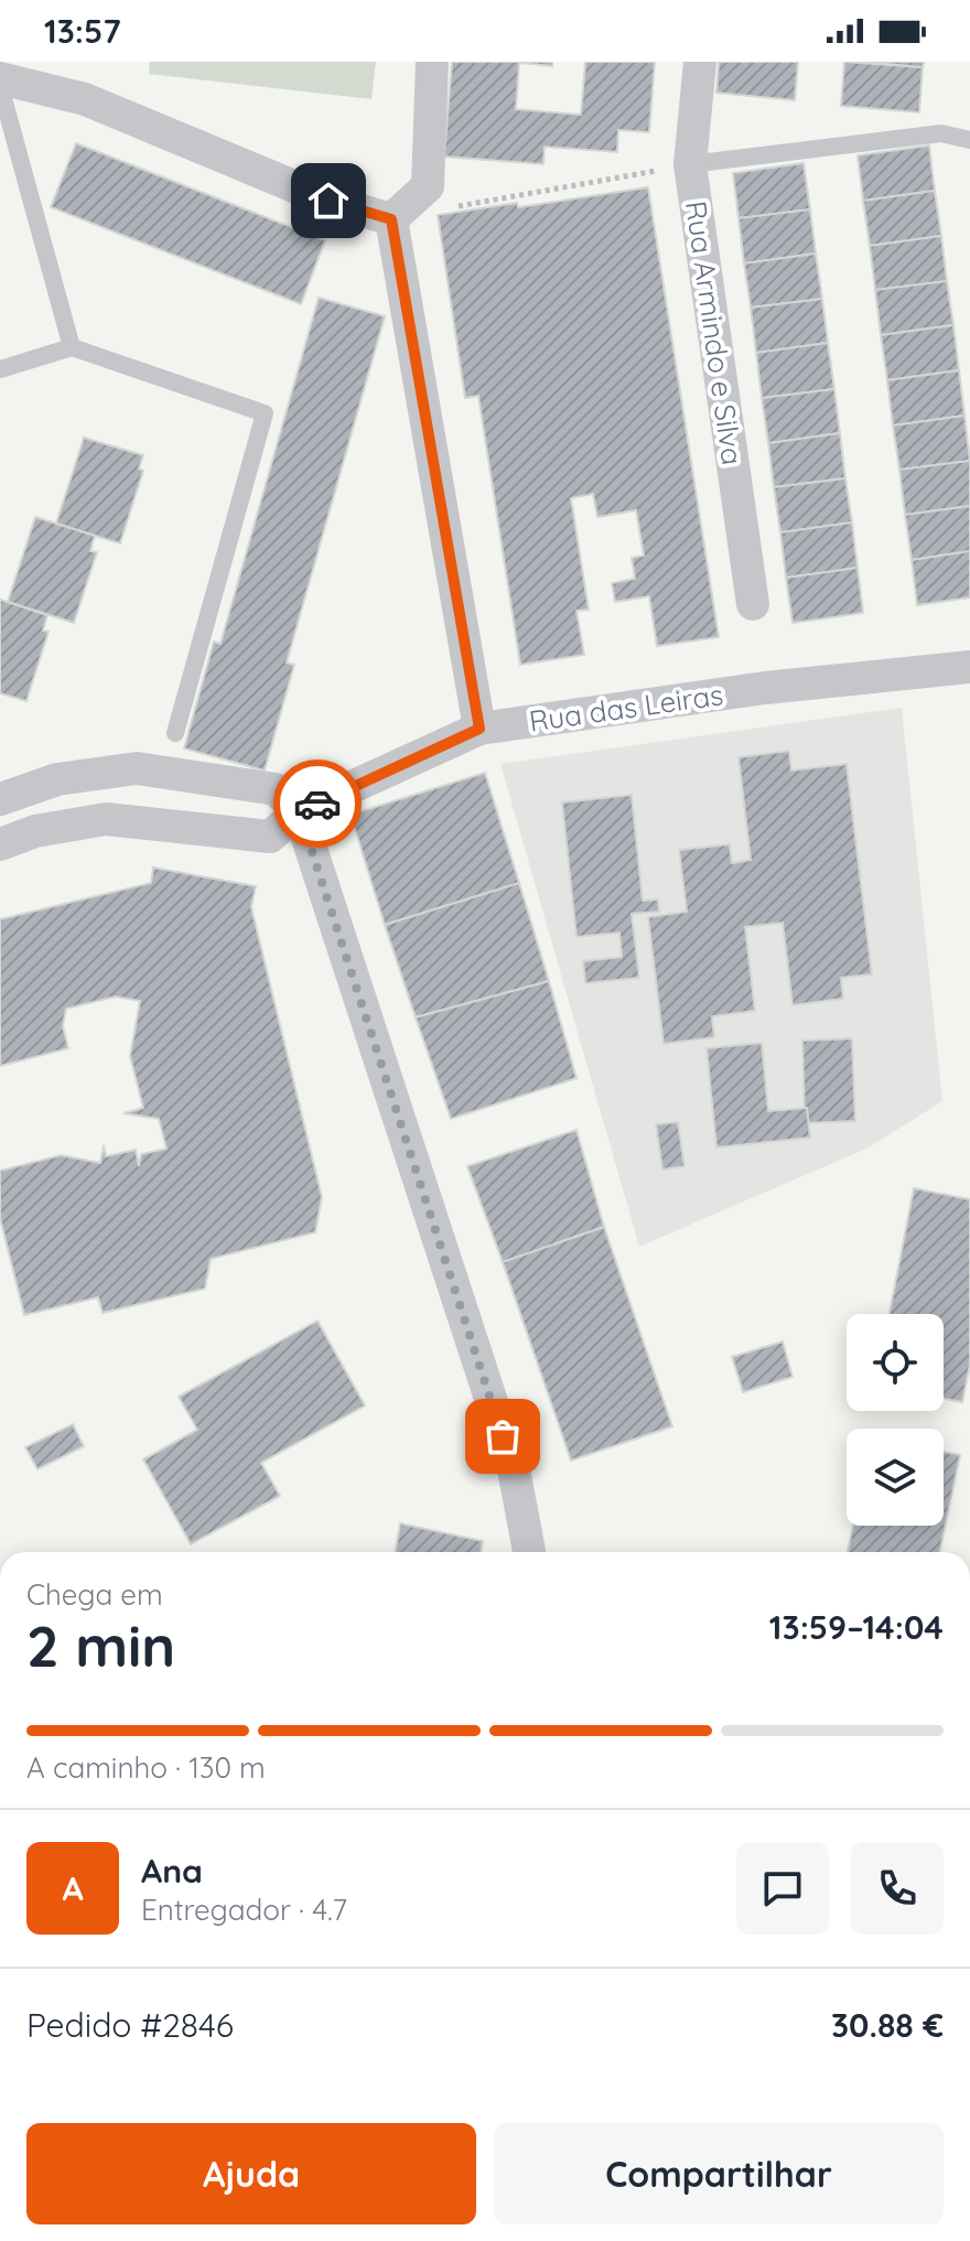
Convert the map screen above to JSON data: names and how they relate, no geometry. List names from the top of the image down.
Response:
{
  "streets": {
    "street": ["Rua Armindo e Silva", "Rua das Leiras"]
  },
  "page": {
    "status": "13:57",
    "heading": ["2 min", "Chega em", "13:59–14:04"],
    "panel": [
      "Ana",
      "Entregador · 4.7",
      "Pedido #2846",
      "30.88 €"
    ],
    "bar": "A caminho · 130 m",
    "round": "A",
    "buttons": ["Ajuda", "Compartilhar"]
  }
}
